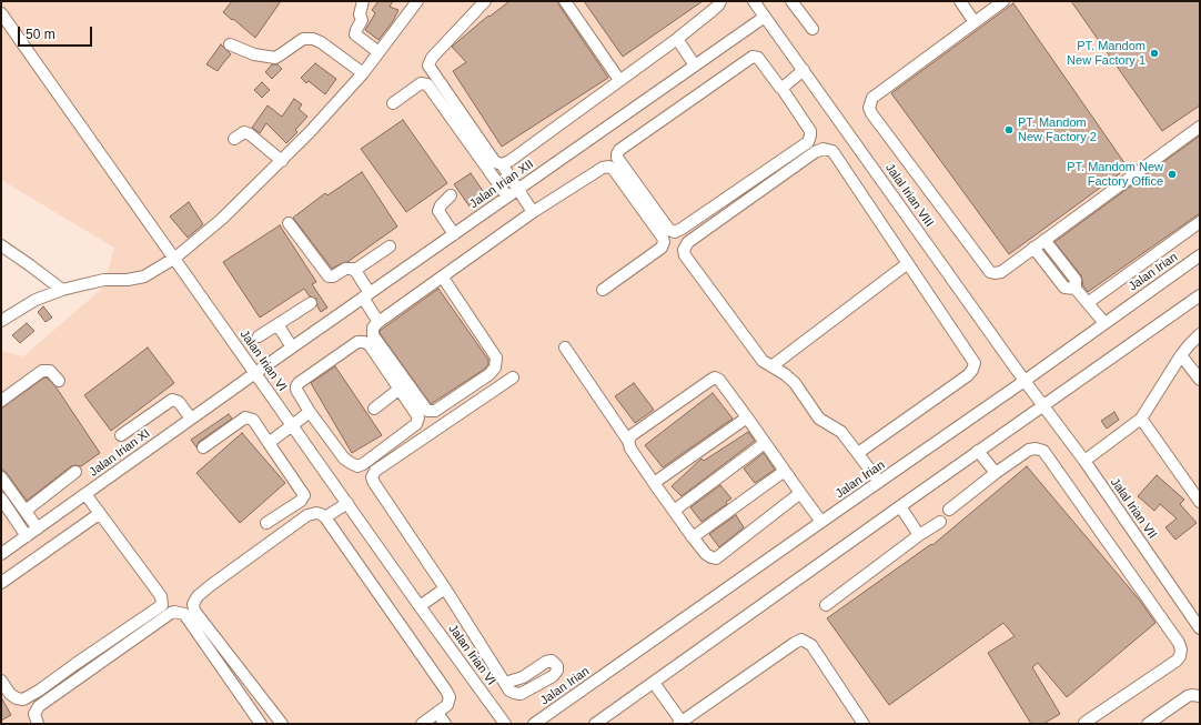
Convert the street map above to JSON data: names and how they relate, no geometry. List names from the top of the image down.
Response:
{
  "streets": {
    "street": [
      "Jalan Irian XII",
      "Jalal Irian VIII",
      "Jalan Irian",
      "Jalan Irian VI",
      "Jalan Irian XI",
      "Jalal Irian VII"
    ]
  },
  "crossings": [
    ["Jalan Irian XII", "Jalal Irian VIII"],
    ["Jalan Irian XII", "Jalan Irian VI"],
    ["Jalan Irian XII", "Jalan Irian XI"],
    ["Jalal Irian VIII", "Jalan Irian"],
    ["Jalal Irian VIII", "Jalal Irian VII"],
    ["Jalan Irian VI", "Jalan Irian XI"]
  ],
  "places": ["PT. Mandom New Factory 1", "PT. Mandom New Factory 2", "PT. Mandom New Factory Office"],
  "scale_bar": "50 m"
}
